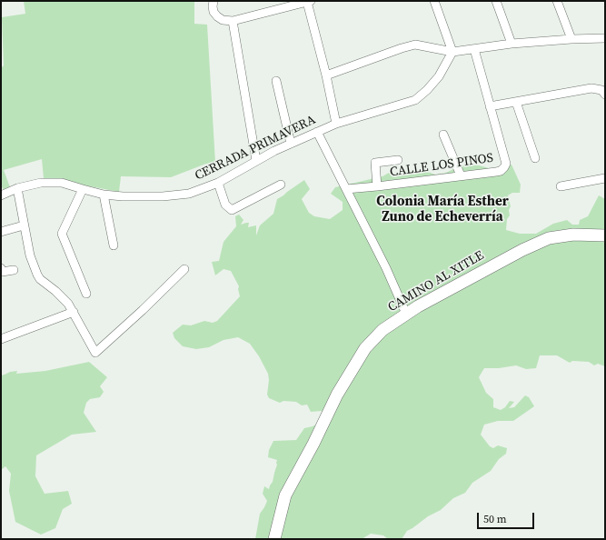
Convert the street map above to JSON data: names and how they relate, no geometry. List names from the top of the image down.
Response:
{
  "streets": {
    "street": ["CERRADA PRIMAVERA", "CALLE LOS PINOS", "CAMINO AL XITLE"]
  },
  "districts": ["Colonia María Esther Zuno de Echeverría"],
  "scale_bar": "50 m"
}
